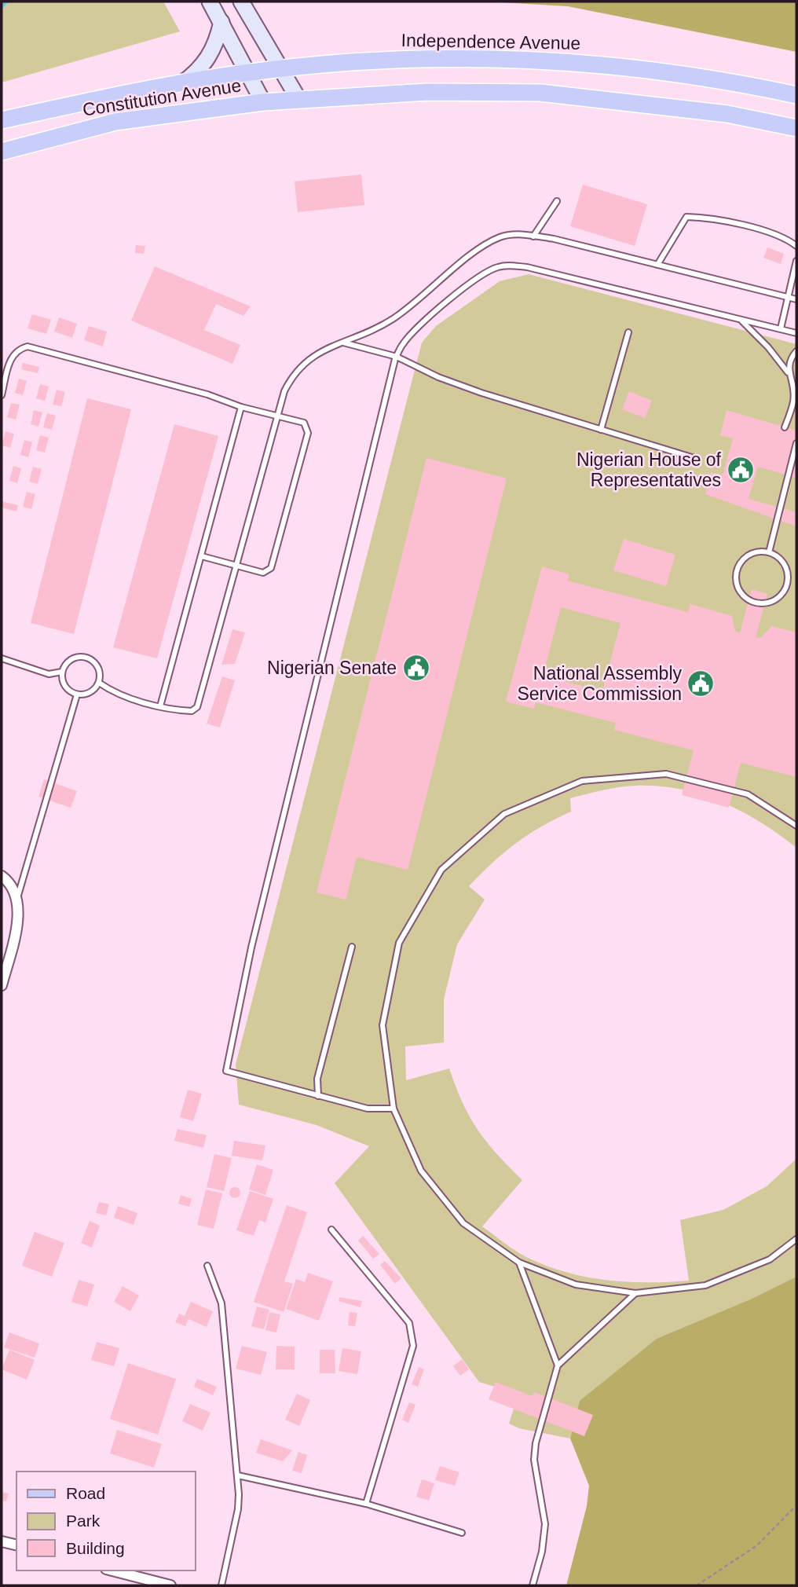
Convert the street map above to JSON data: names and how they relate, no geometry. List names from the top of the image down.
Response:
{
  "streets": {
    "main road": ["Independence Avenue", "Constitution Avenue"]
  },
  "crossings": [
    ["Independence Avenue", "Constitution Avenue"]
  ],
  "places": {
    "public building": ["Nigerian House of Representatives", "Nigerian Senate", "National Assembly Service Commission"]
  },
  "legend": ["Road", "Park", "Building"]
}
